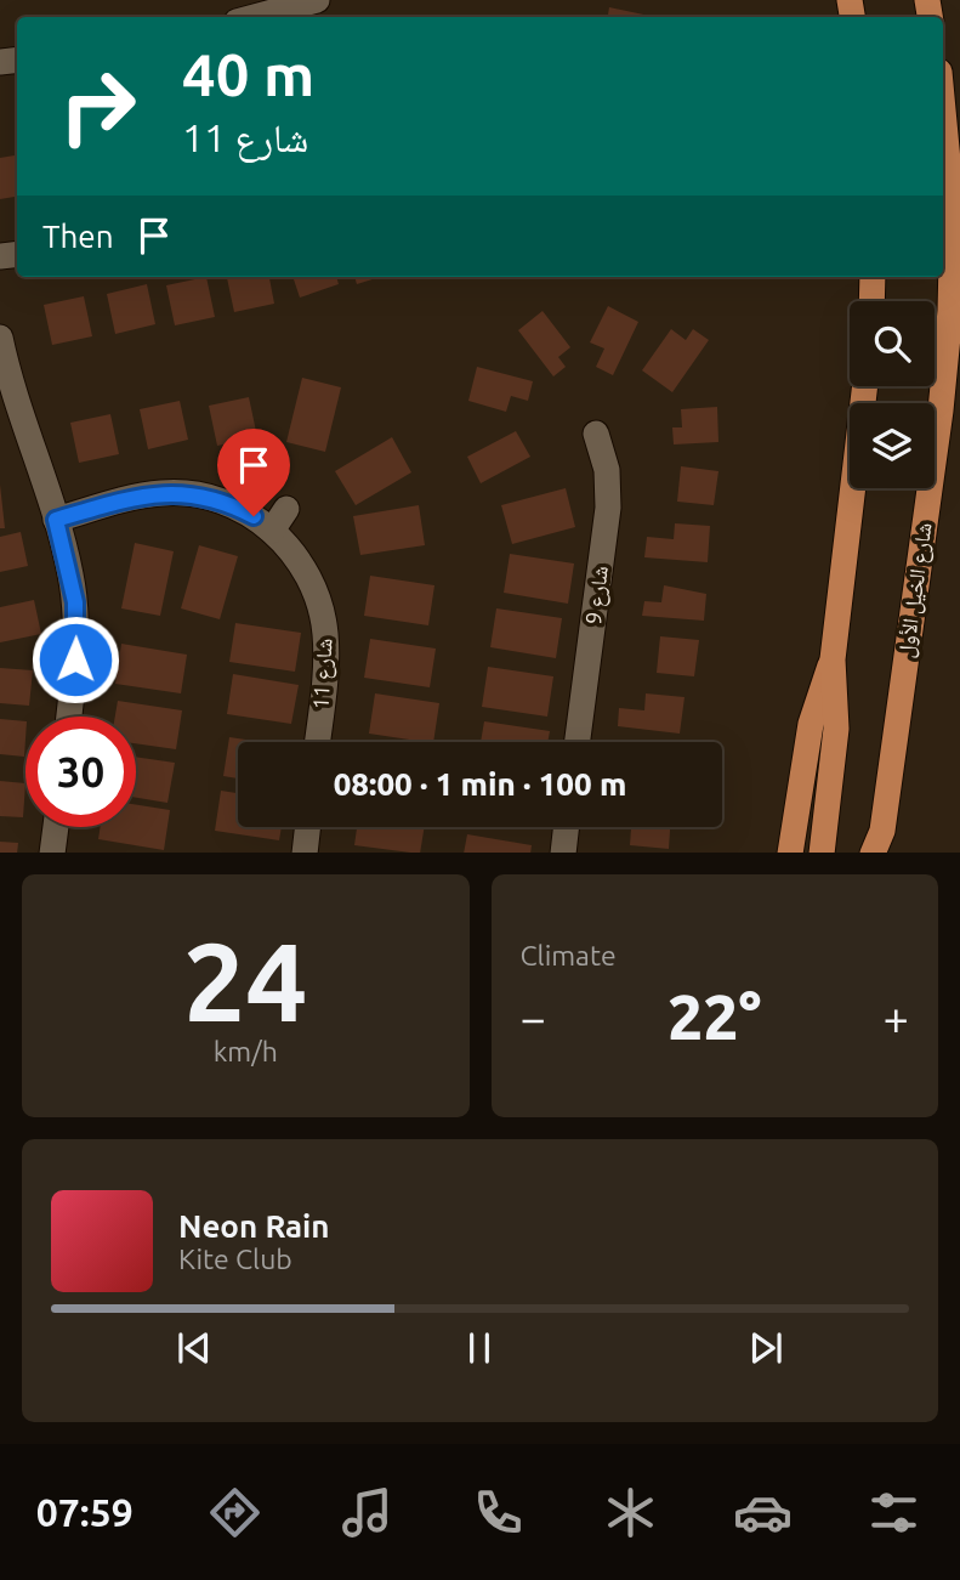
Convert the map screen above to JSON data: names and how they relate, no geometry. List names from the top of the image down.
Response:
{
  "streets": {
    "main road": ["شارع الخيل الأول"],
    "street": ["شارع 9", "شارع 11"]
  },
  "page": {
    "turn": ["40 m", "شارع 11"],
    "then": "Then",
    "limit": "30",
    "trip": "08:00 · 1 min · 100 m",
    "tile": [
      ["24", "km/h"],
      "Climate"
    ],
    "heat": ["−", "22°", "+"],
    "song": ["Neon Rain", "Kite Club"],
    "tabs": "07:59"
  }
}
